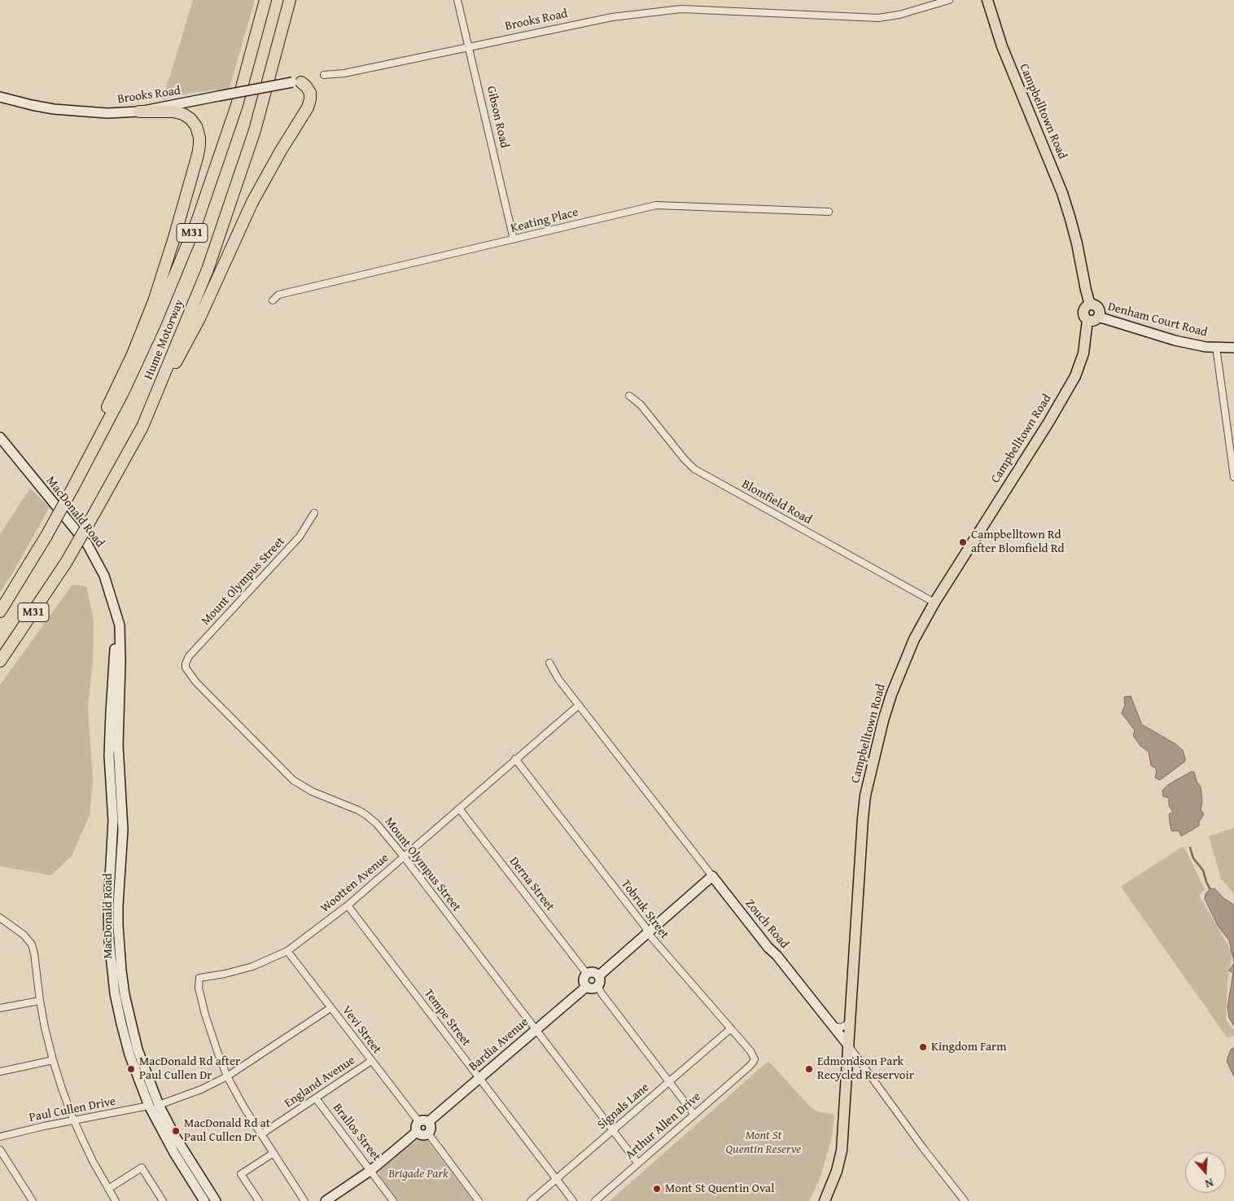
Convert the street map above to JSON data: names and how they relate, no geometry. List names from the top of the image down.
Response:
{
  "streets": {
    "highway": ["M31", "Hume Motorway"],
    "main road": ["Campbelltown Road"],
    "street": [
      "Brooks Road",
      "Gibson Road",
      "Keating Place",
      "Denham Court Road",
      "Blomfield Road",
      "MacDonald Road",
      "Mount Olympus Street",
      "Wootten Avenue",
      "Derna Street",
      "Tobruk Street",
      "Zouch Road",
      "Tempe Street",
      "Vevi Street",
      "Bardia Avenue",
      "England Avenue",
      "Signals Lane",
      "Paul Cullen Drive",
      "Arthur Allen Drive",
      "Brallos Street"
    ]
  },
  "crossings": [
    ["Brooks Road", "Gibson Road"],
    ["Campbelltown Road", "Denham Court Road"],
    ["Campbelltown Road", "Blomfield Road"],
    ["Campbelltown Road", "Zouch Road"],
    ["Gibson Road", "Keating Place"],
    ["MacDonald Road", "Paul Cullen Drive"],
    ["Mount Olympus Street", "Wootten Avenue"],
    ["Mount Olympus Street", "Bardia Avenue"],
    ["Mount Olympus Street", "Signals Lane"],
    ["Mount Olympus Street", "Arthur Allen Drive"],
    ["Wootten Avenue", "Derna Street"],
    ["Wootten Avenue", "Tobruk Street"],
    ["Wootten Avenue", "Zouch Road"],
    ["Wootten Avenue", "Tempe Street"],
    ["Wootten Avenue", "Vevi Street"],
    ["Derna Street", "Bardia Avenue"],
    ["Tobruk Street", "Signals Lane"],
    ["Tobruk Street", "Arthur Allen Drive"],
    ["Tempe Street", "Bardia Avenue"],
    ["Tempe Street", "Signals Lane"],
    ["Vevi Street", "Bardia Avenue"],
    ["Vevi Street", "England Avenue"],
    ["England Avenue", "Brallos Street"]
  ],
  "parks": ["Mont St Quentin Reserve", "Brigade Park"],
  "places": [
    "Campbelltown Rd after Blomfield Rd",
    "Kingdom Farm",
    "MacDonald Rd after Paul Cullen Dr",
    "Edmondson Park Recycled Reservoir",
    "MacDonald Rd at Paul Cullen Dr",
    "Mont St Quentin Oval"
  ],
  "north": "bottom"
}
